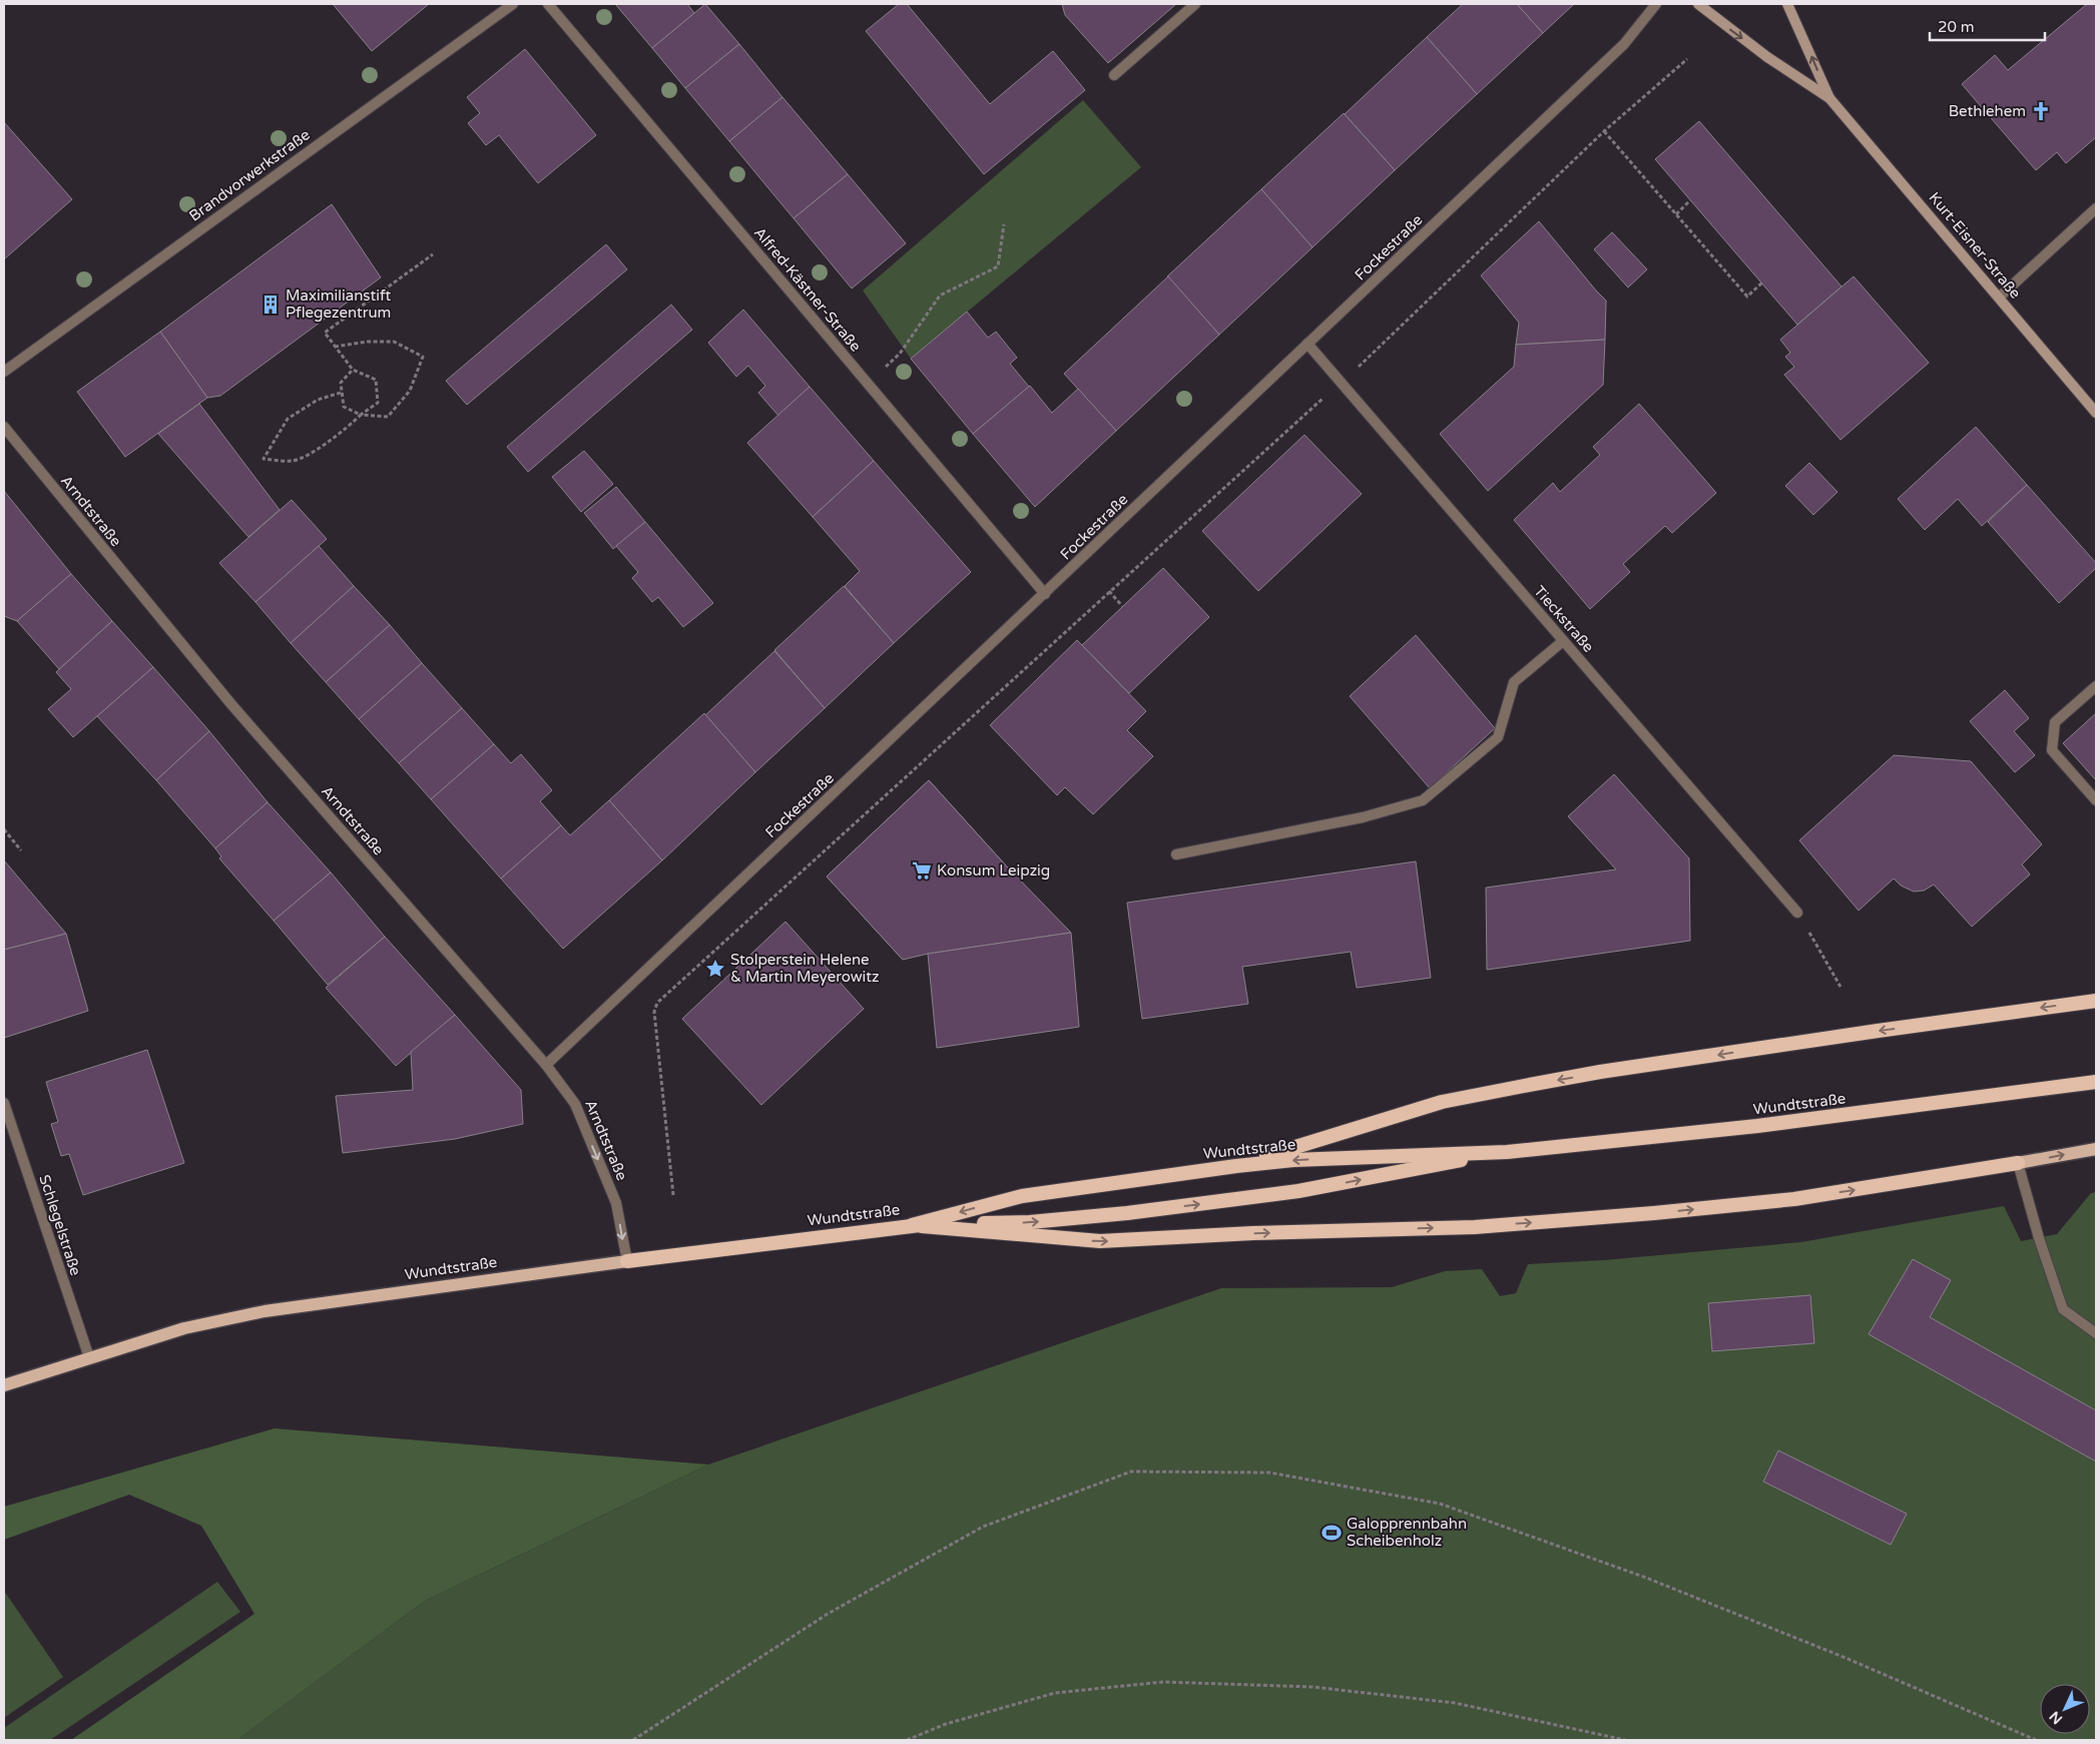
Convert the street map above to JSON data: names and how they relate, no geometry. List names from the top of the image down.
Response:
{
  "streets": {
    "highway": ["Wundtstraße"],
    "main road": ["Kurt-Eisner-Straße"],
    "street": [
      "Brandvorwerkstraße",
      "Fockestraße",
      "Alfred-Kästner-Straße",
      "Arndtstraße",
      "Tieckstraße",
      "Schlegelstraße"
    ]
  },
  "crossings": [
    ["Fockestraße", "Alfred-Kästner-Straße"],
    ["Fockestraße", "Arndtstraße"],
    ["Fockestraße", "Tieckstraße"],
    ["Arndtstraße", "Wundtstraße"],
    ["Wundtstraße", "Schlegelstraße"]
  ],
  "places": {
    "church": ["Bethlehem"],
    "building": ["Maximilianstift Pflegezentrum"],
    "supermarket": ["Konsum Leipzig"],
    "place": ["Stolperstein Helene & Martin Meyerowitz"],
    "sports": ["Galopprennbahn Scheibenholz"]
  },
  "scale_bar": "20 m",
  "north": "bottom left"
}
